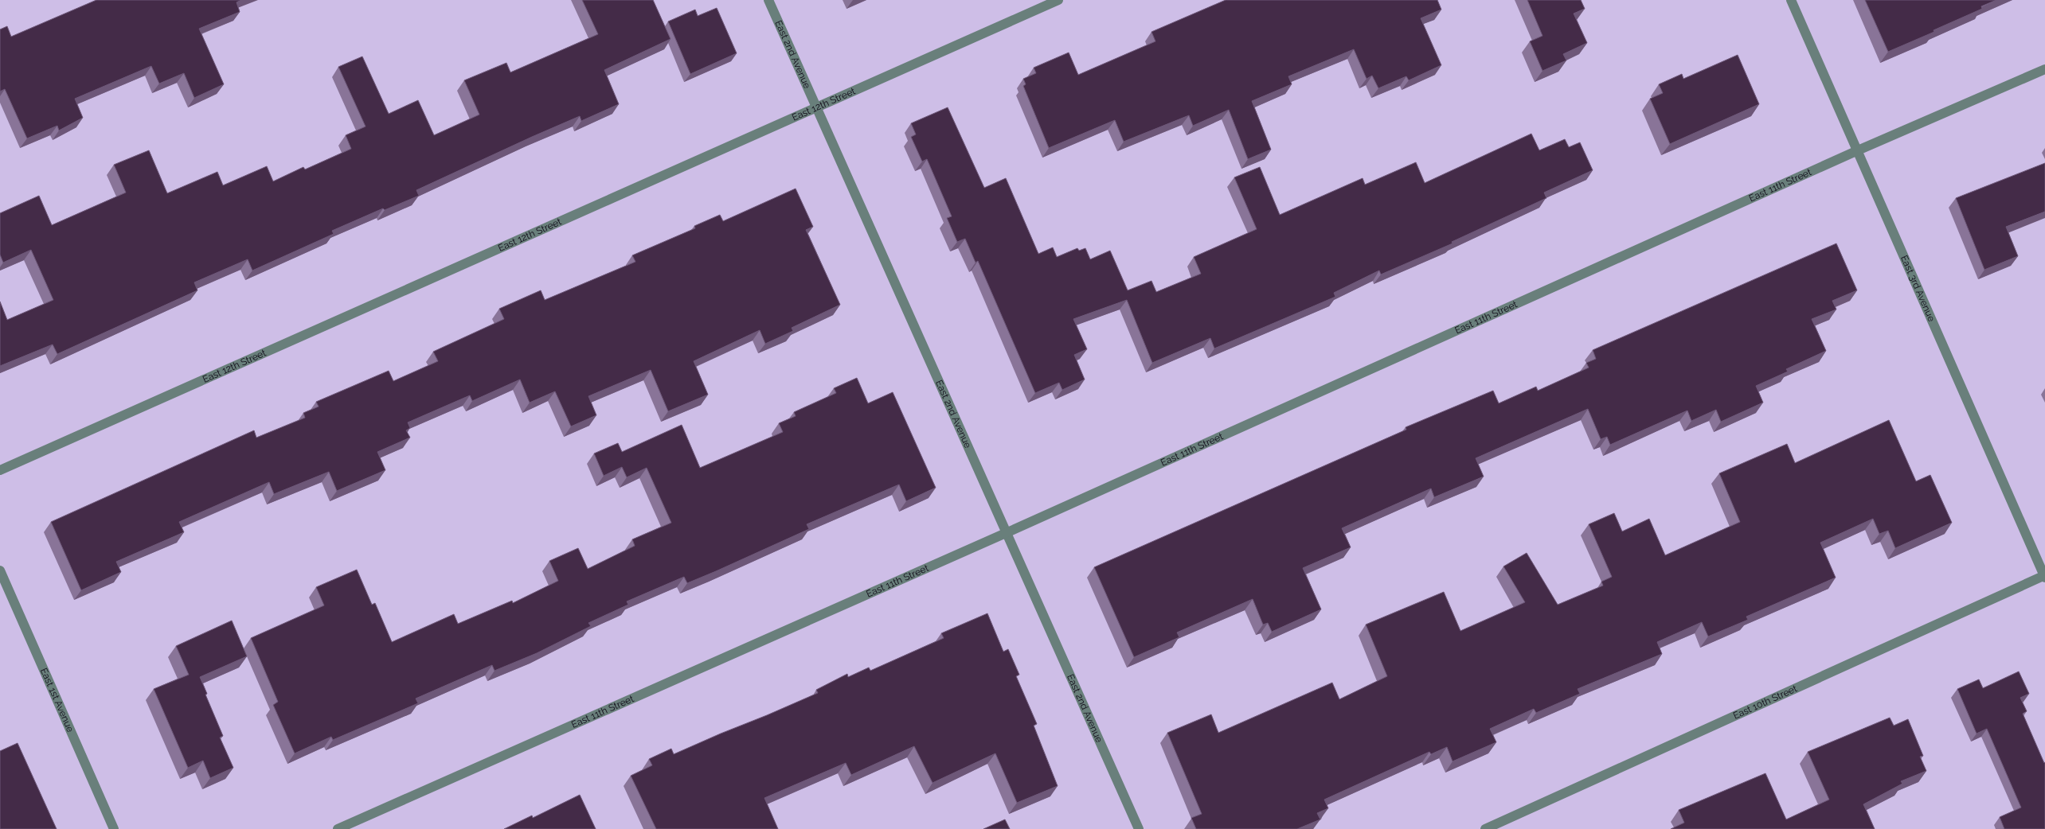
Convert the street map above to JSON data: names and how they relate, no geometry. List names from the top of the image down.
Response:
{
  "streets": {
    "street": [
      "East 2nd Avenue",
      "East 12th Street",
      "East 11th Street",
      "East 3rd Avenue",
      "East 1st Avenue",
      "East 10th Street"
    ]
  },
  "crossings": [
    ["East 2nd Avenue", "East 12th Street"],
    ["East 2nd Avenue", "East 11th Street"],
    ["East 11th Street", "East 3rd Avenue"],
    ["East 3rd Avenue", "East 10th Street"]
  ]
}
